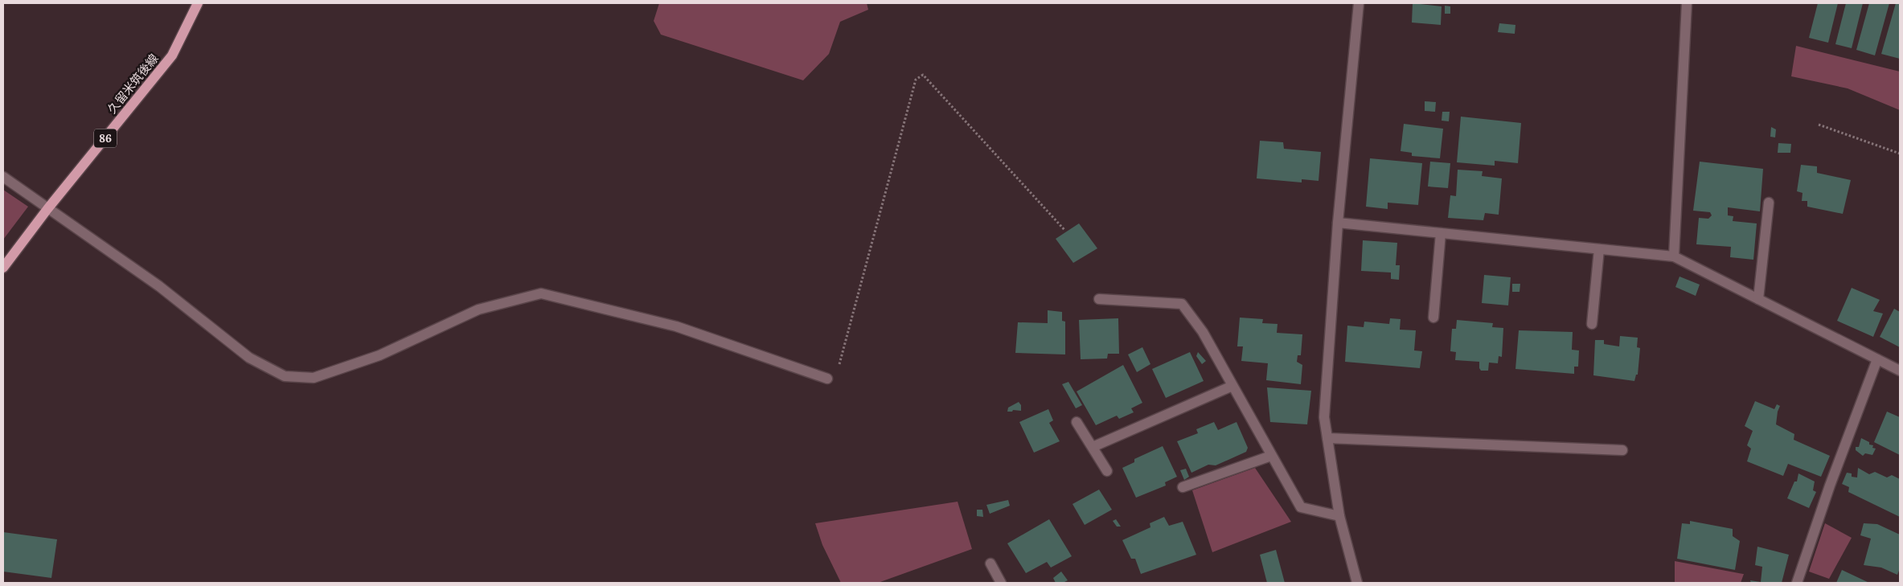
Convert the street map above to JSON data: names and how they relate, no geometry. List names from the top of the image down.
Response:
{
  "streets": {
    "main road": ["久留米筑後線", "86"]
  }
}
